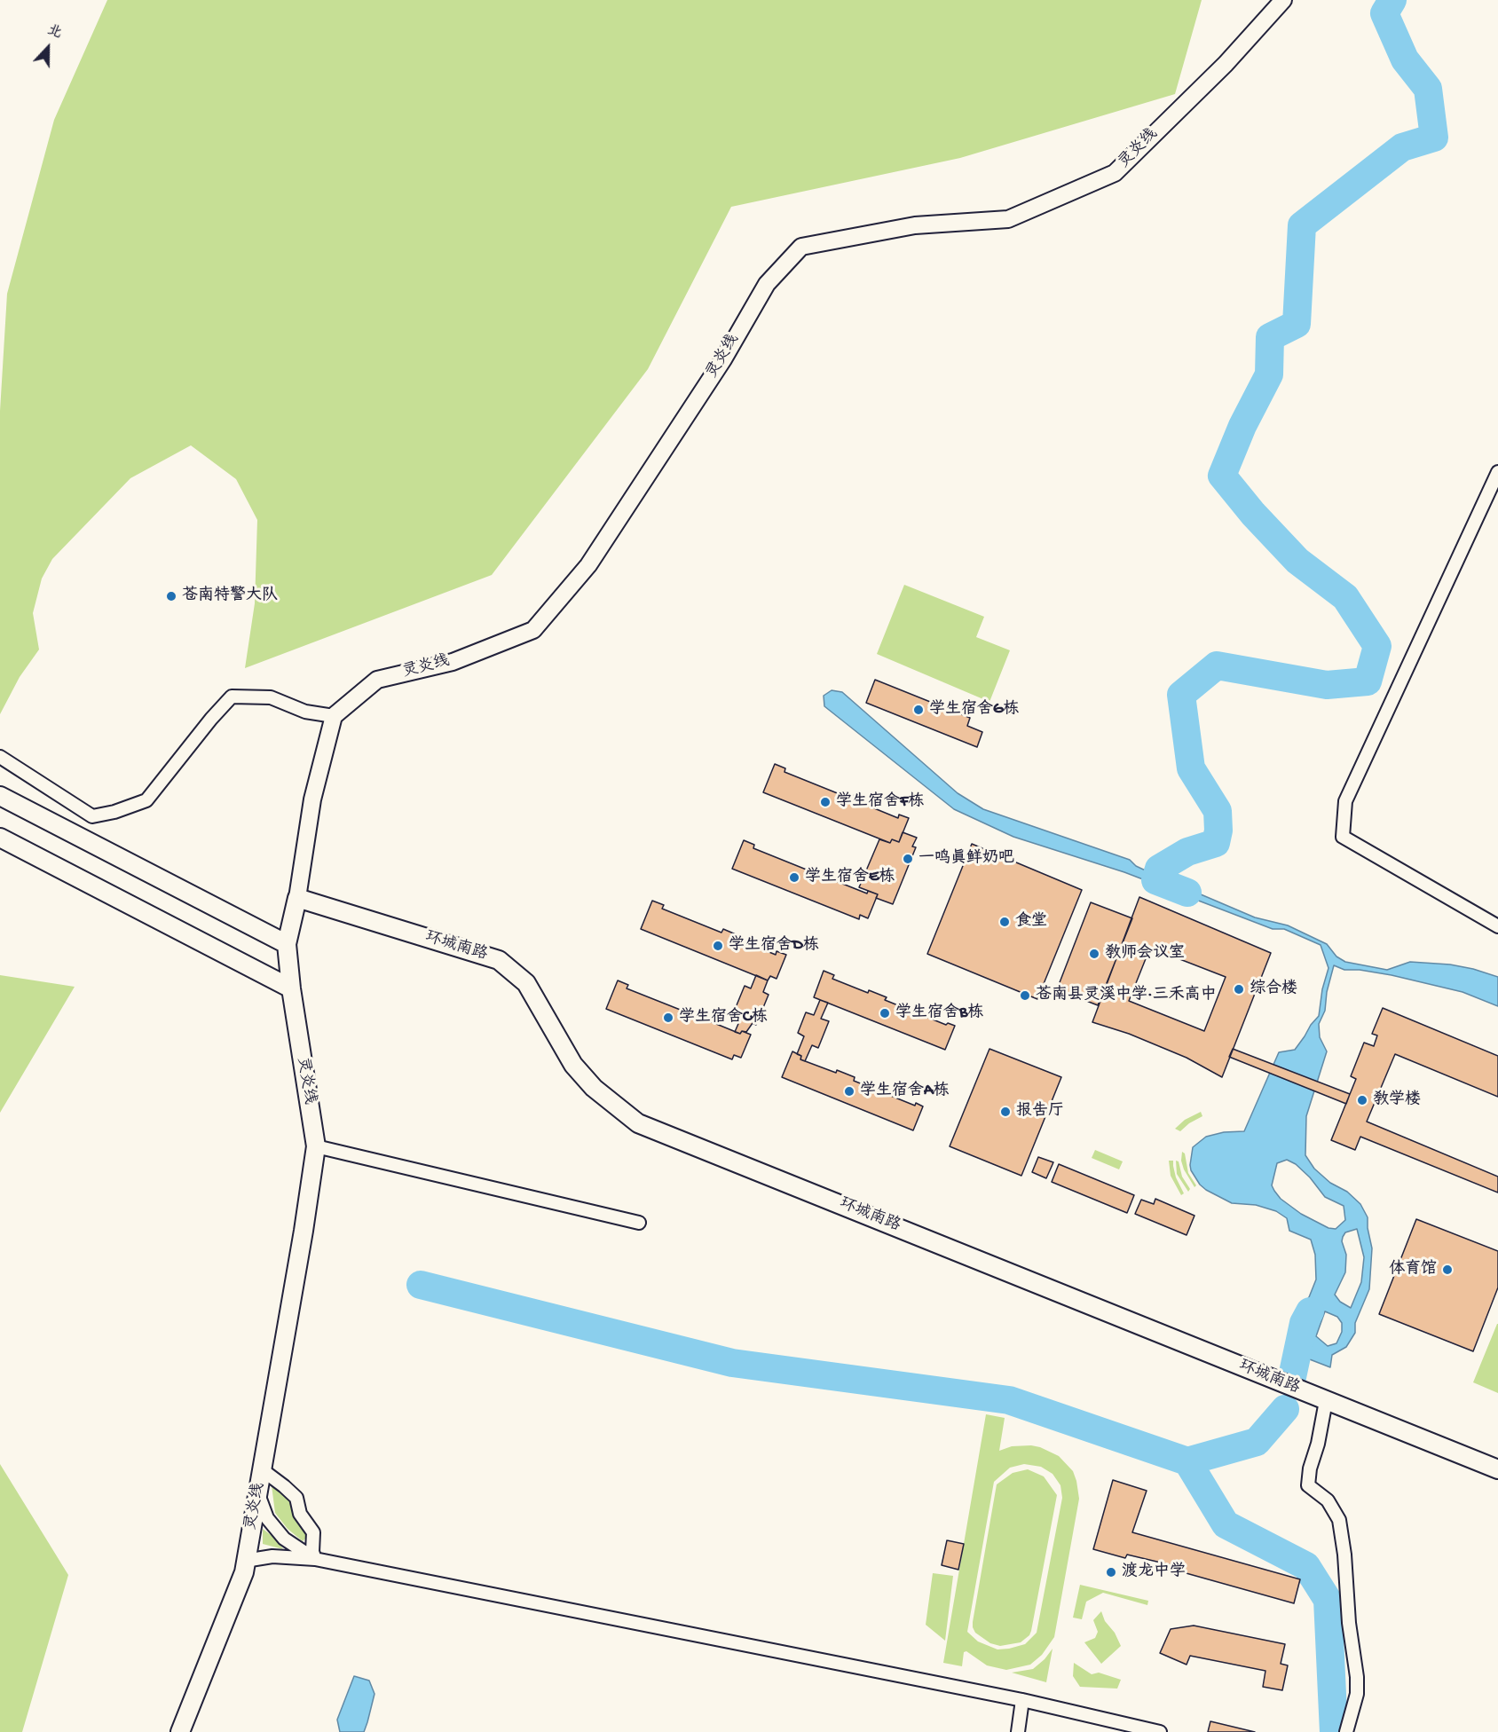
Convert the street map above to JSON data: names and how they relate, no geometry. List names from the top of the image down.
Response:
{
  "streets": {
    "main road": ["灵炎线", "环城南路"]
  },
  "crossings": [
    ["灵炎线", "环城南路"]
  ],
  "places": [
    "苍南特警大队",
    "学生宿舍G栋",
    "学生宿舍F栋",
    "一鸣真鲜奶吧",
    "学生宿舍E栋",
    "食堂",
    "学生宿舍D栋",
    "教师会议室",
    "综合楼",
    "苍南县灵溪中学·三禾高中",
    "学生宿舍B栋",
    "学生宿舍C栋",
    "学生宿舍A栋",
    "教学楼",
    "报告厅",
    "体育馆",
    "渡龙中学"
  ],
  "north": "top"
}
